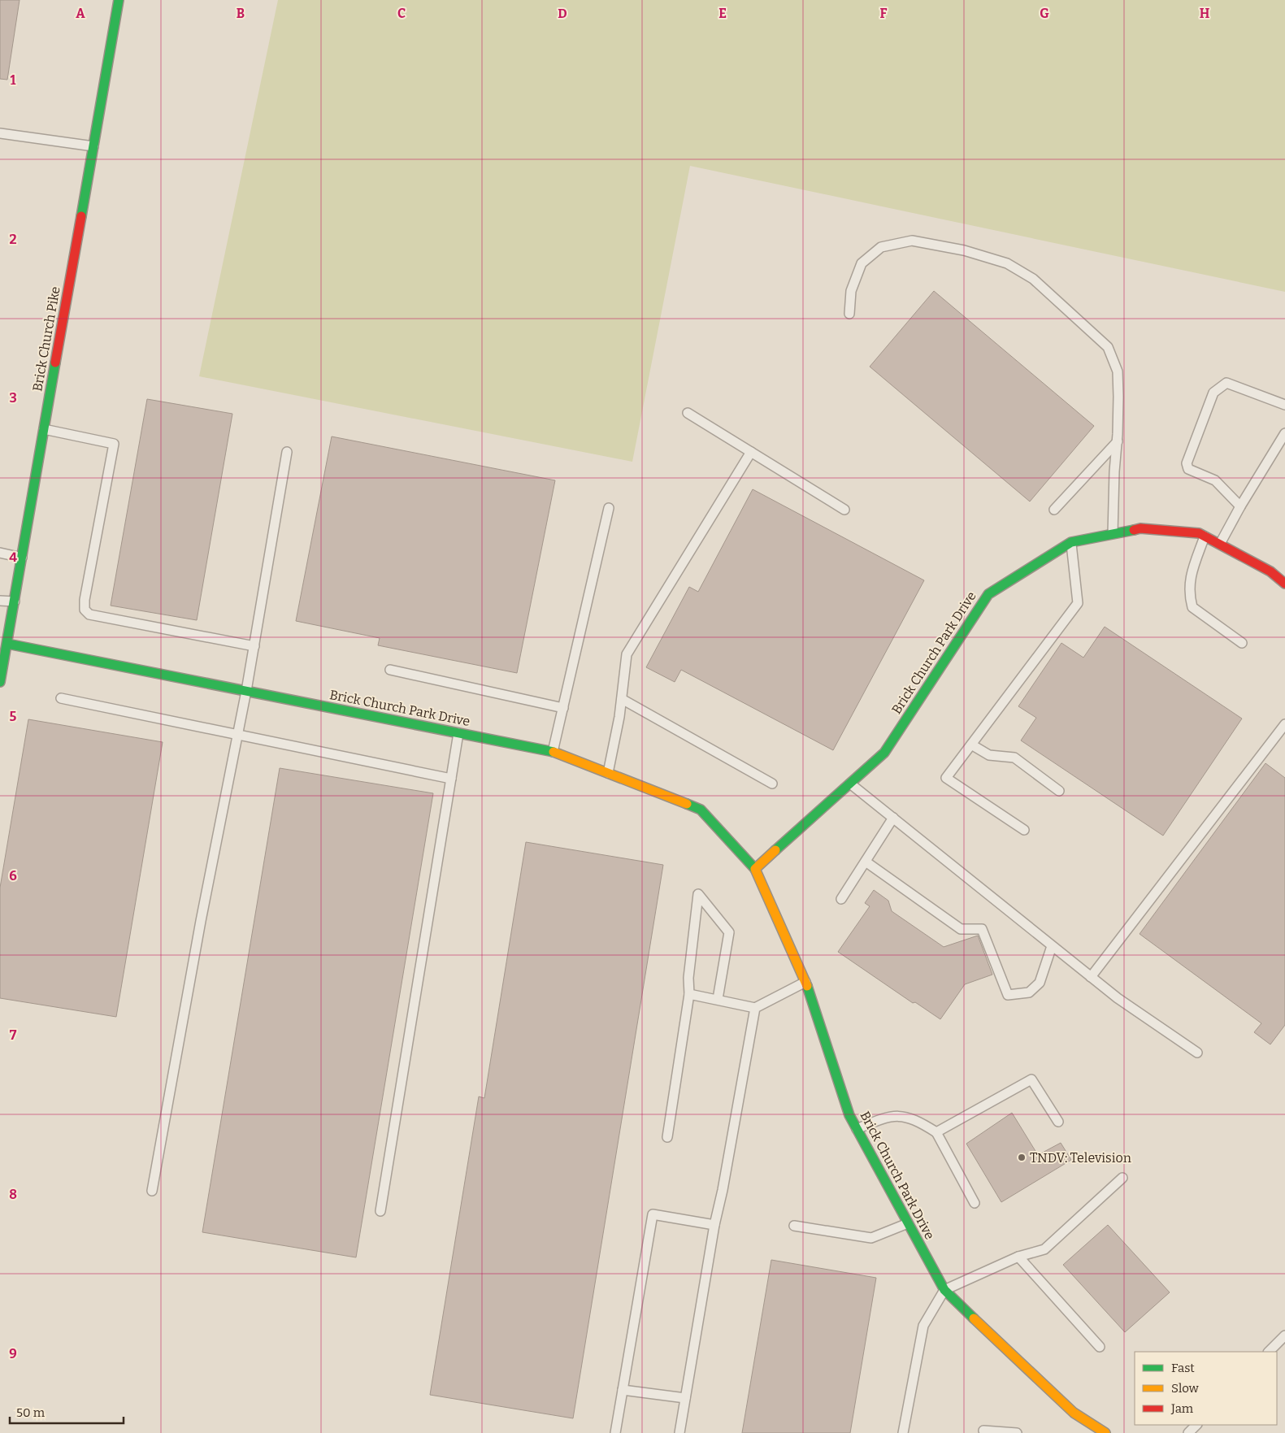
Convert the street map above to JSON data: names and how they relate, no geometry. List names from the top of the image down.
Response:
{
  "streets": {
    "street": ["Brick Church Pike", "Brick Church Park Drive"]
  },
  "crossings": [
    ["Brick Church Pike", "Brick Church Park Drive"]
  ],
  "places": ["TNDV: Television"],
  "legend": ["Fast", "Slow", "Jam"],
  "scale_bar": "50 m",
  "grid": {
    "columns": [
      "A",
      "B",
      "C",
      "D",
      "E",
      "F",
      "G",
      "H"
    ],
    "rows": [
      "1",
      "2",
      "3",
      "4",
      "5",
      "6",
      "7",
      "8",
      "9"
    ]
  }
}
